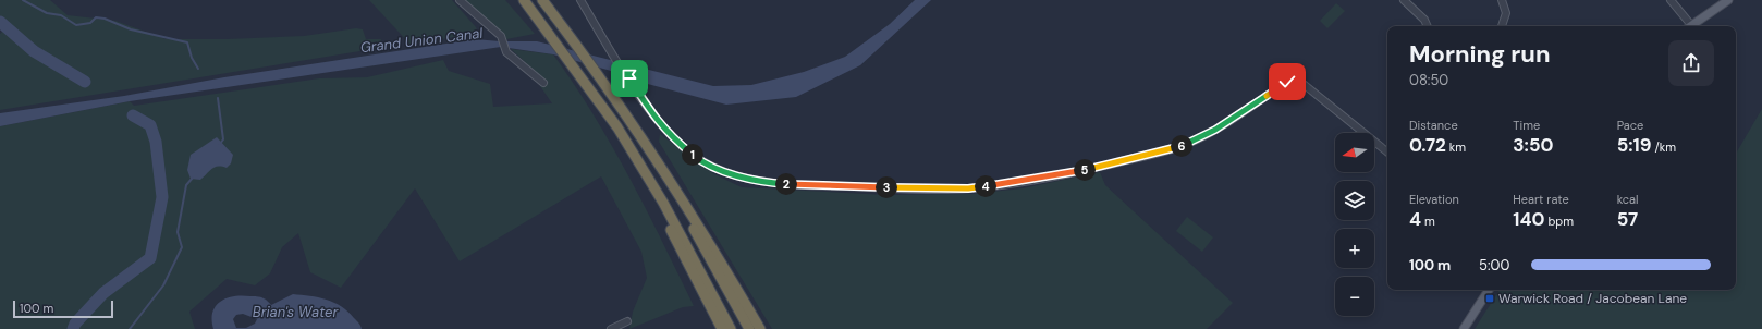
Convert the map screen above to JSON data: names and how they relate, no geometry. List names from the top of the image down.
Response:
{
  "water": ["Grand Union Canal", "Brian's Water"],
  "places": {
    "transit": ["Warwick Road / Jacobean Lane"]
  },
  "scale_bar": "100 m",
  "north": "left",
  "page": {
    "heading": ["Morning run", "08:50"],
    "stats": [
      ["Distance", "0.72 km"],
      ["Time", "3:50"],
      ["Pace", "5:19 /km"],
      ["Elevation", "4 m"],
      ["Heart rate", "140 bpm"],
      ["kcal", "57"]
    ],
    "map_buttons": ["+", "−"],
    "pins": [
      "6",
      "1",
      "5",
      "2",
      "4",
      "3"
    ],
    "list": [
      {
        "name": "100 m",
        "note": "5:00"
      }
    ],
    "scale": "100 m"
  }
}
